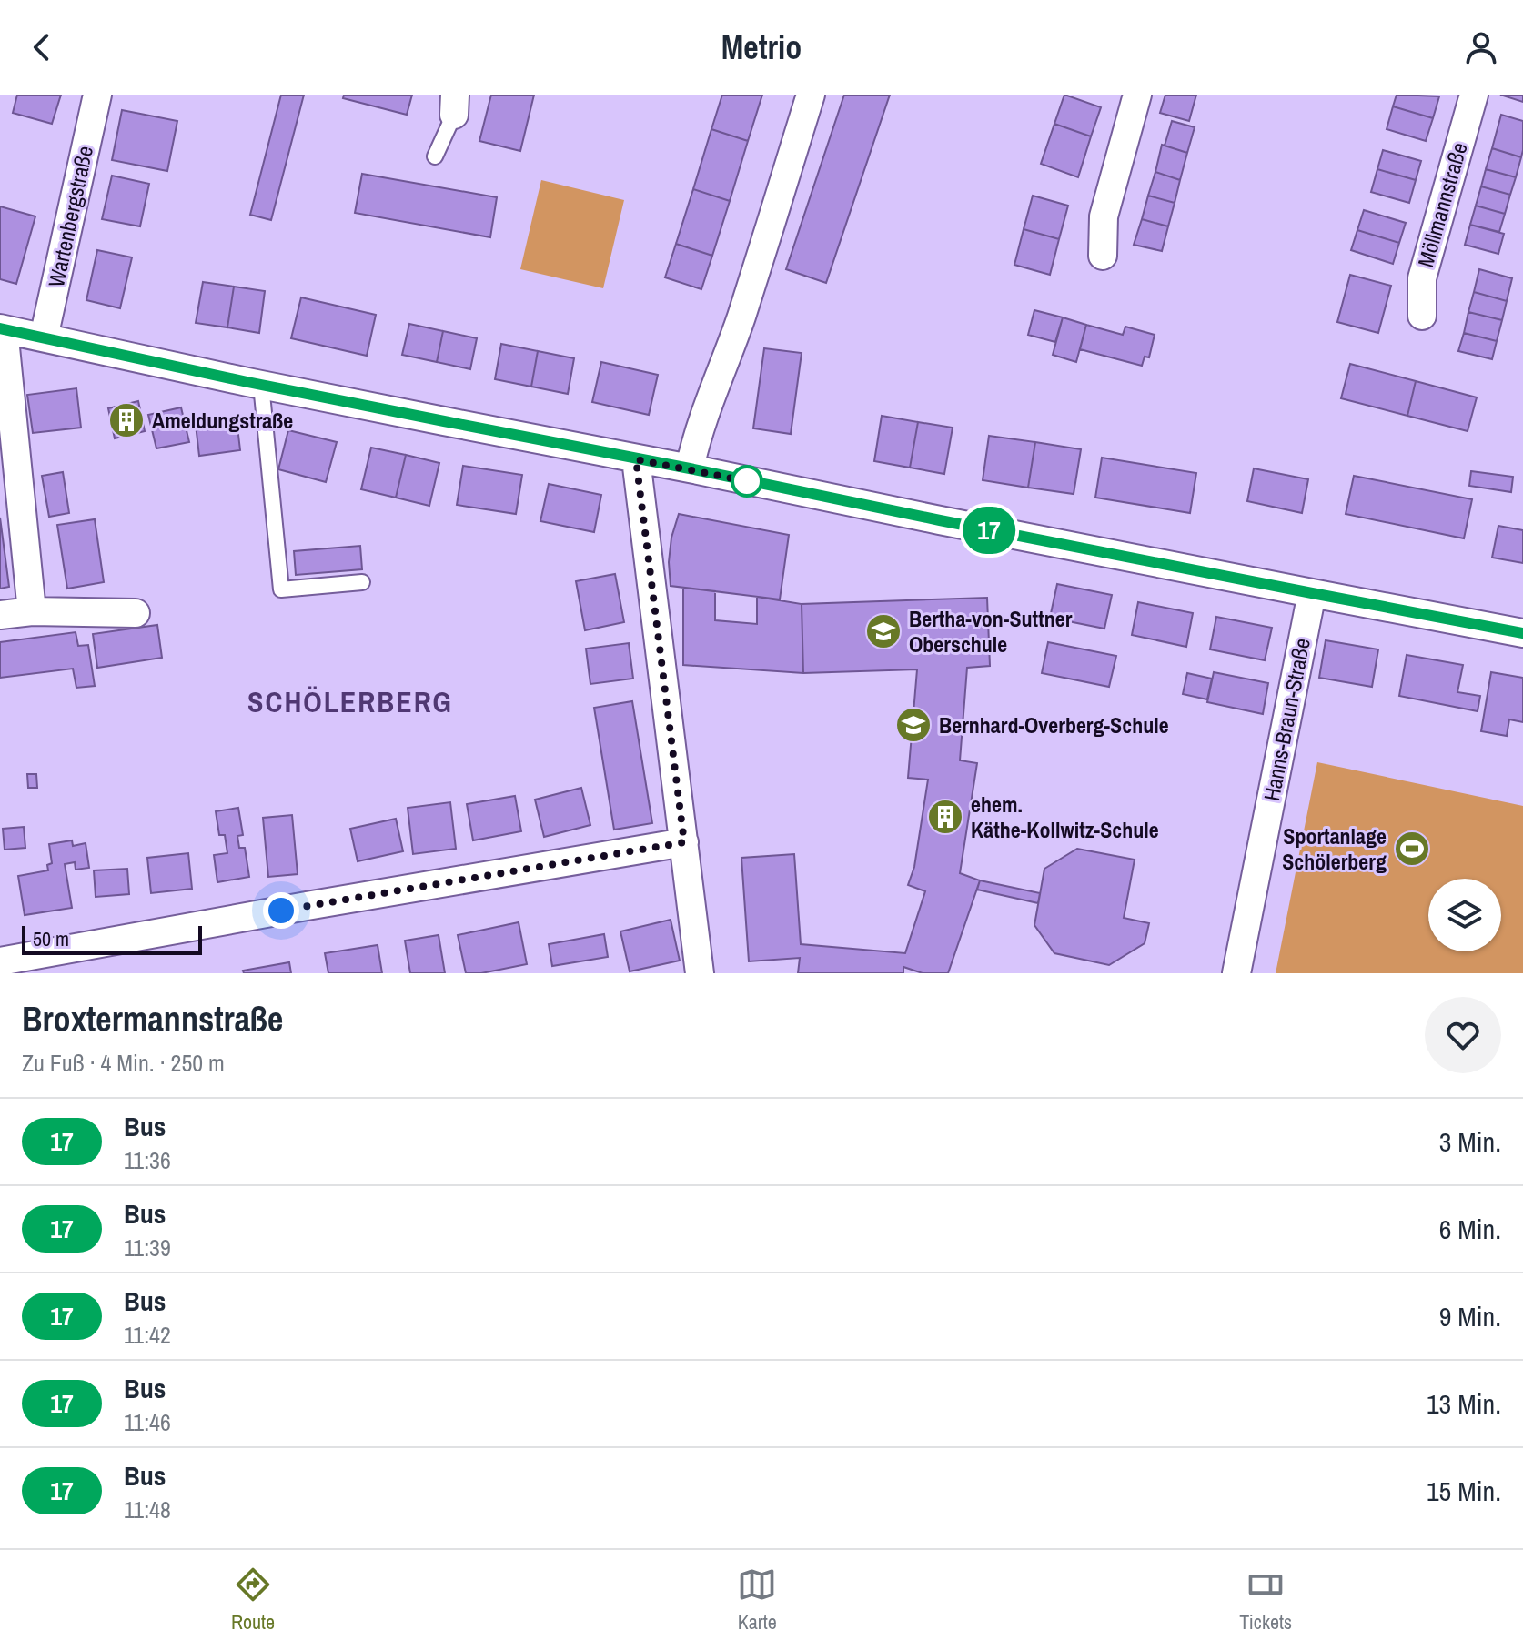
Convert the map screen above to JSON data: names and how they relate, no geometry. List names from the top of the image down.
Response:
{
  "streets": {
    "street": ["Möllmannstraße", "Wartenbergstraße", "Hanns-Braun-Straße"]
  },
  "districts": ["SCHÖLERBERG"],
  "places": {
    "building": ["Ameldungstraße", "ehem. Käthe-Kollwitz-Schule"],
    "school or university": ["Bertha-von-Suttner Oberschule", "Bernhard-Overberg-Schule"],
    "sports": ["Sportanlage Schölerberg"]
  },
  "lines": ["bus line 17"],
  "scale_bar": "50 m",
  "page": {
    "header": "Metrio",
    "on_map": "17",
    "scale": "50 m",
    "heading": ["Broxtermannstraße", "Zu Fuß · 4 Min. · 250 m"],
    "list": [
      {
        "mark": "17",
        "name": "Bus",
        "note": "11:36",
        "value": "3 Min."
      },
      {
        "mark": "17",
        "name": "Bus",
        "note": "11:39",
        "value": "6 Min."
      },
      {
        "mark": "17",
        "name": "Bus",
        "note": "11:42",
        "value": "9 Min."
      },
      {
        "mark": "17",
        "name": "Bus",
        "note": "11:46",
        "value": "13 Min."
      },
      {
        "mark": "17",
        "name": "Bus",
        "note": "11:48",
        "value": "15 Min."
      }
    ],
    "tabs": ["Route", "Karte", "Tickets"]
  }
}
